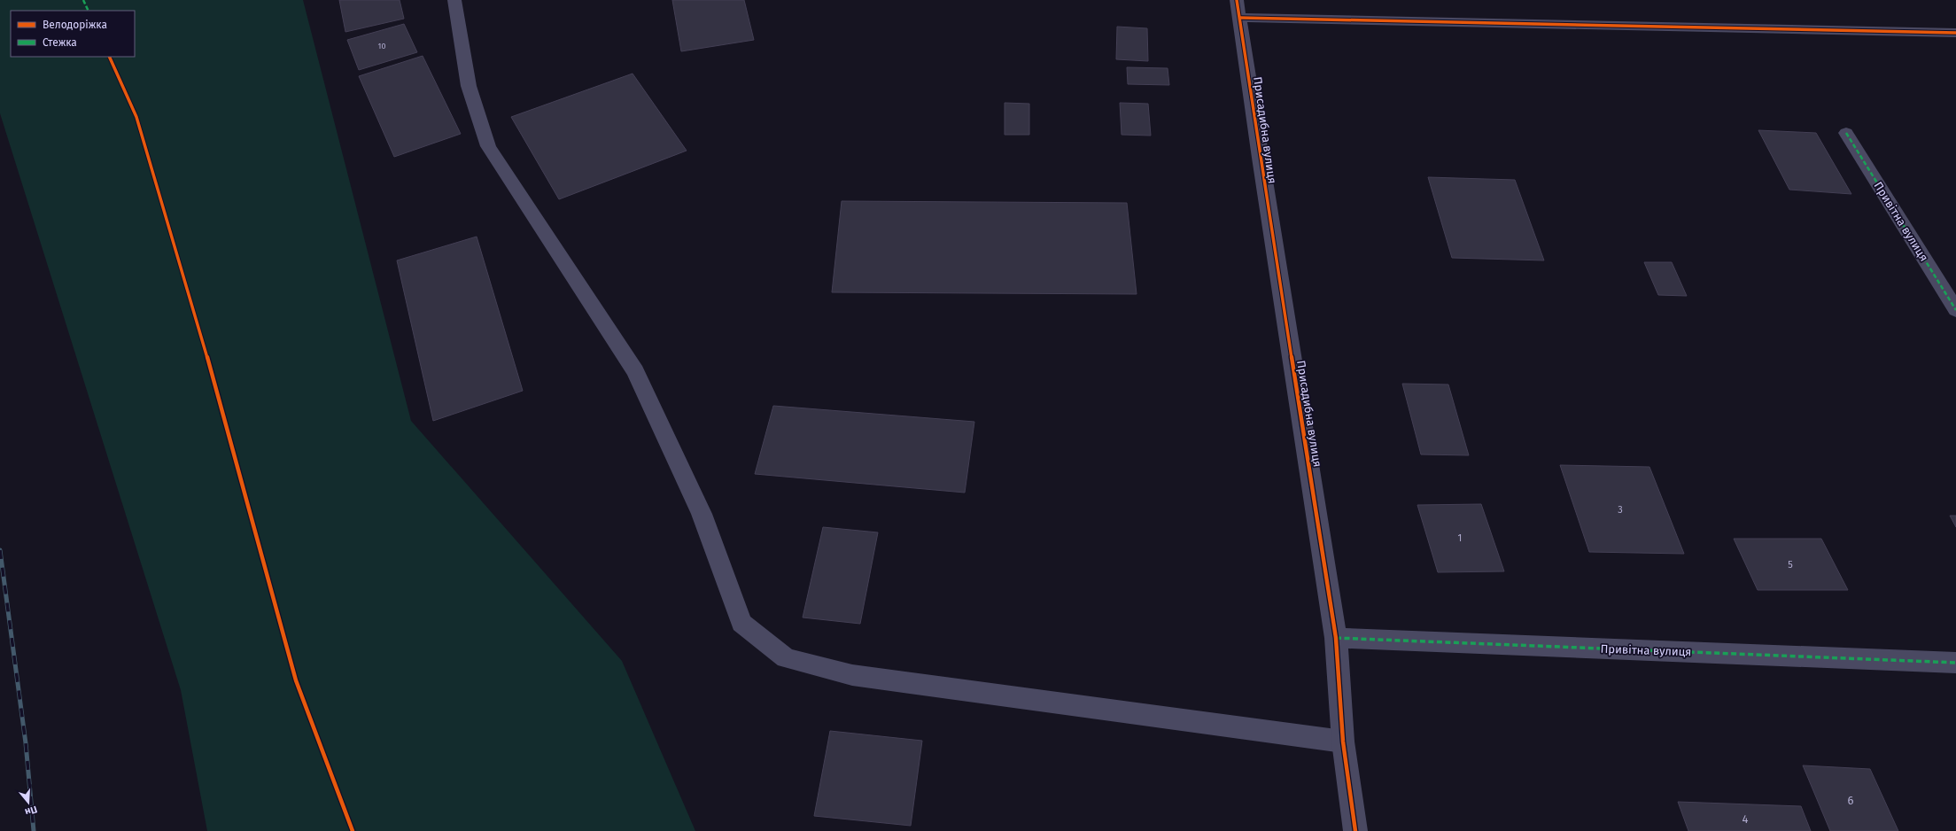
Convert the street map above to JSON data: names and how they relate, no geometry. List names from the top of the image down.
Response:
{
  "streets": {
    "street": ["Присадибна вулиця", "Привітна вулиця"]
  },
  "crossings": [
    ["Присадибна вулиця", "Привітна вулиця"]
  ],
  "house_numbers": [
    "10",
    "3",
    "1",
    "5",
    "6",
    "4"
  ],
  "legend": ["Велодоріжка", "Стежка"],
  "north": "bottom"
}
